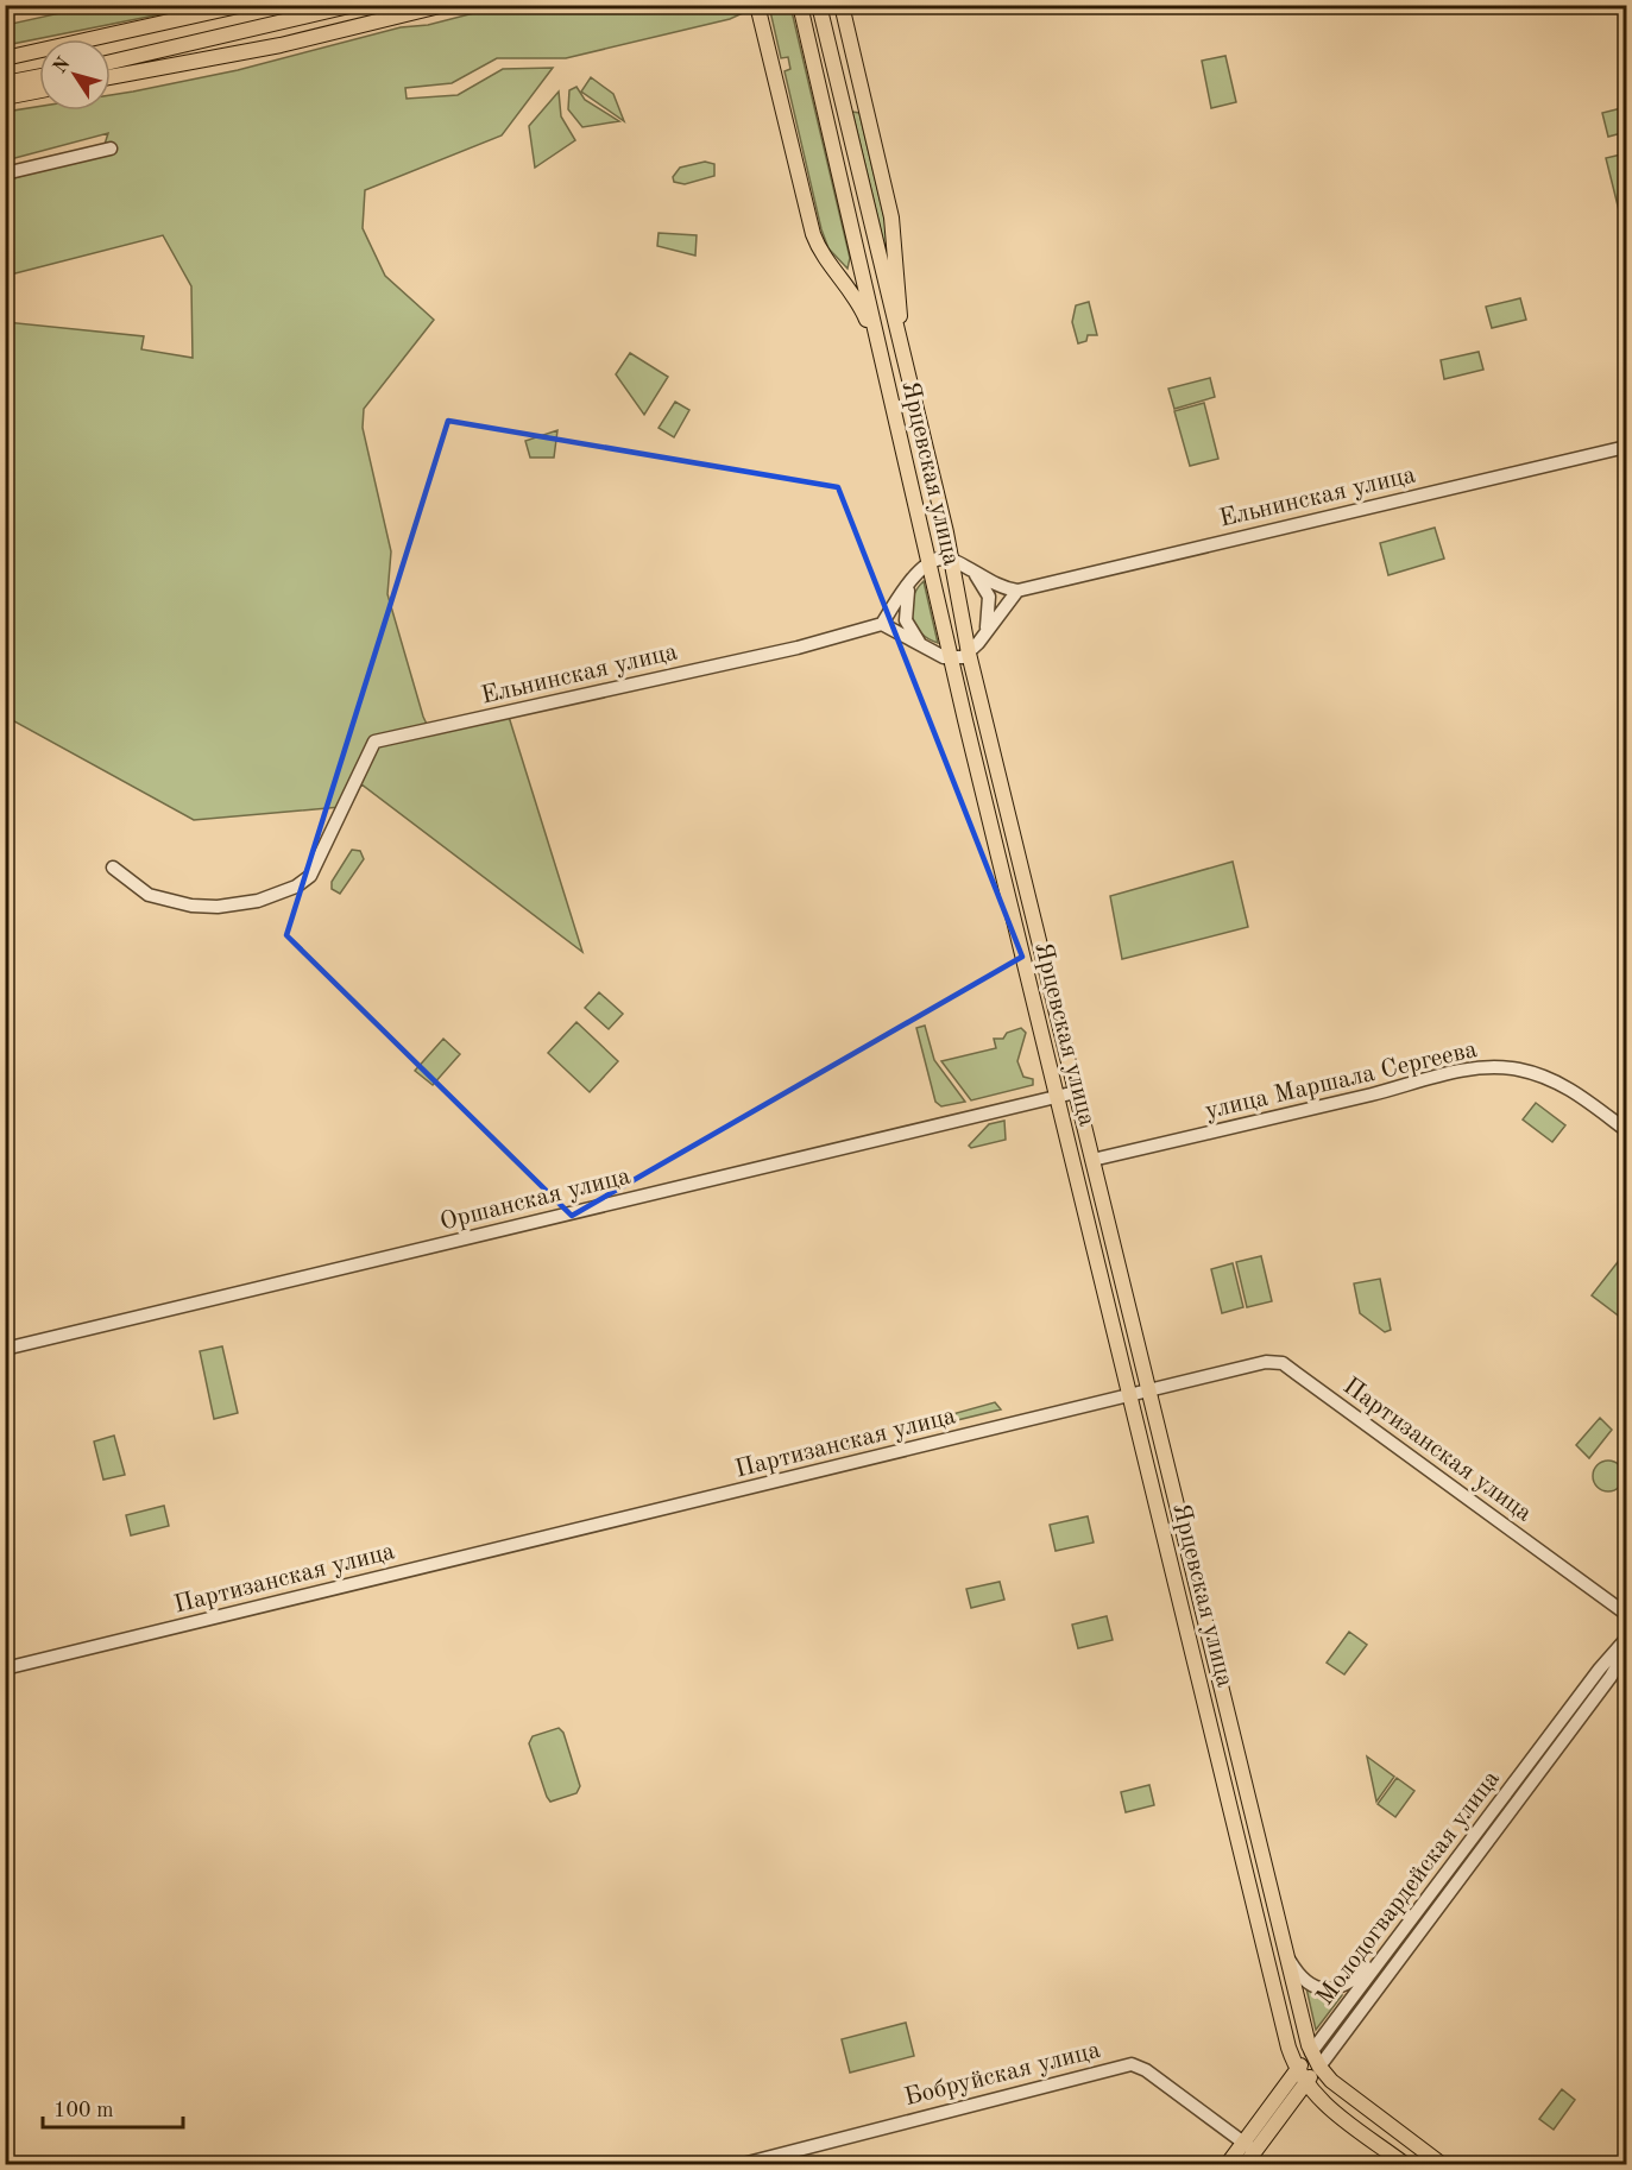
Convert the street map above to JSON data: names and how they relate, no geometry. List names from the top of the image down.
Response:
{
  "streets": {
    "main road": ["Ярцевская улица", "Молодогвардейская улица"],
    "street": [
      "Ельнинская улица",
      "улица Маршала Сергеева",
      "Оршанская улица",
      "Партизанская улица",
      "Бобруйская улица"
    ]
  },
  "crossings": [
    ["Ярцевская улица", "улица Маршала Сергеева"],
    ["Ярцевская улица", "Оршанская улица"],
    ["Ярцевская улица", "Партизанская улица"],
    ["Ярцевская улица", "Молодогвардейская улица"],
    ["Молодогвардейская улица", "Бобруйская улица"]
  ],
  "scale_bar": "100 m",
  "north": "top left"
}
